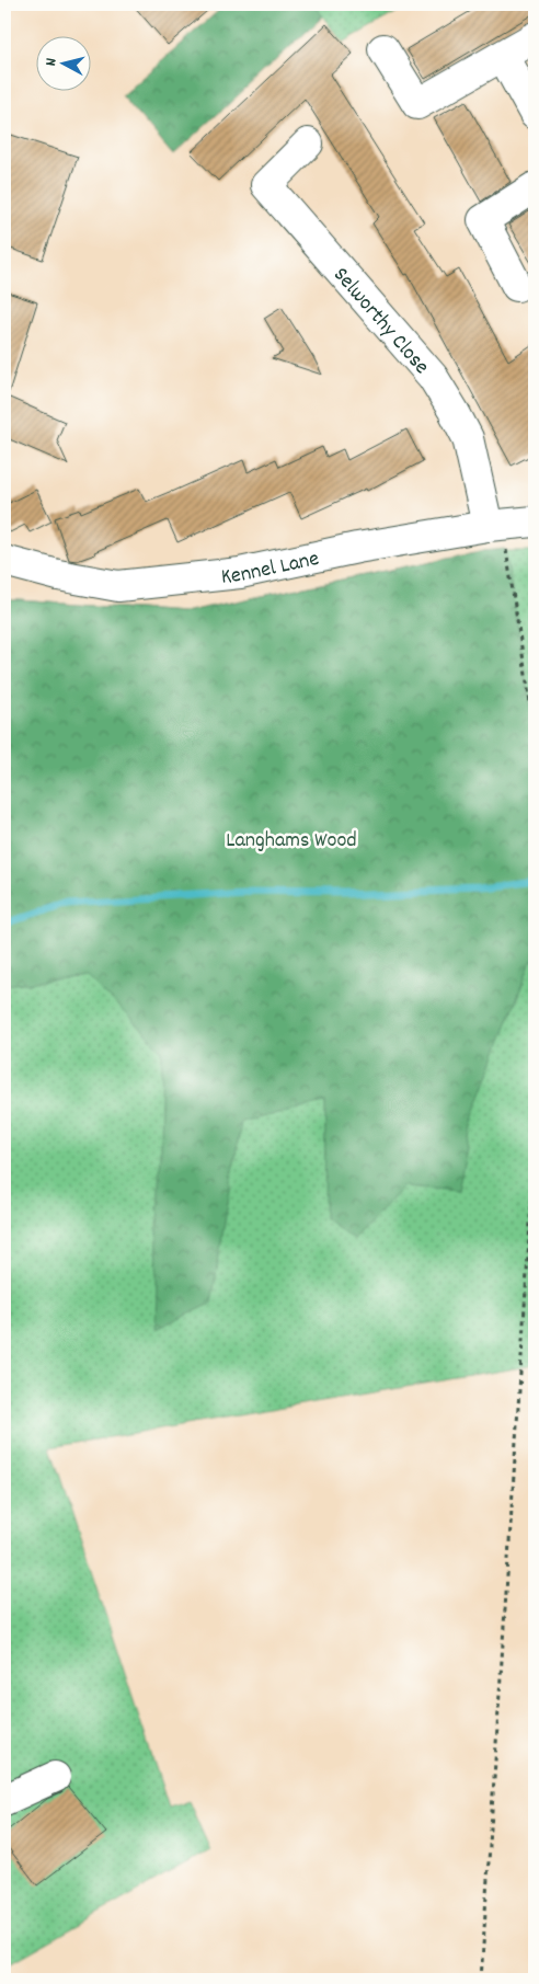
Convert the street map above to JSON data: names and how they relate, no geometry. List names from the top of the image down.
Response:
{
  "streets": {
    "street": ["Selworthy Close", "Kennel Lane"]
  },
  "crossings": [
    ["Selworthy Close", "Kennel Lane"]
  ],
  "parks": ["Langhams Wood"],
  "north": "left"
}
